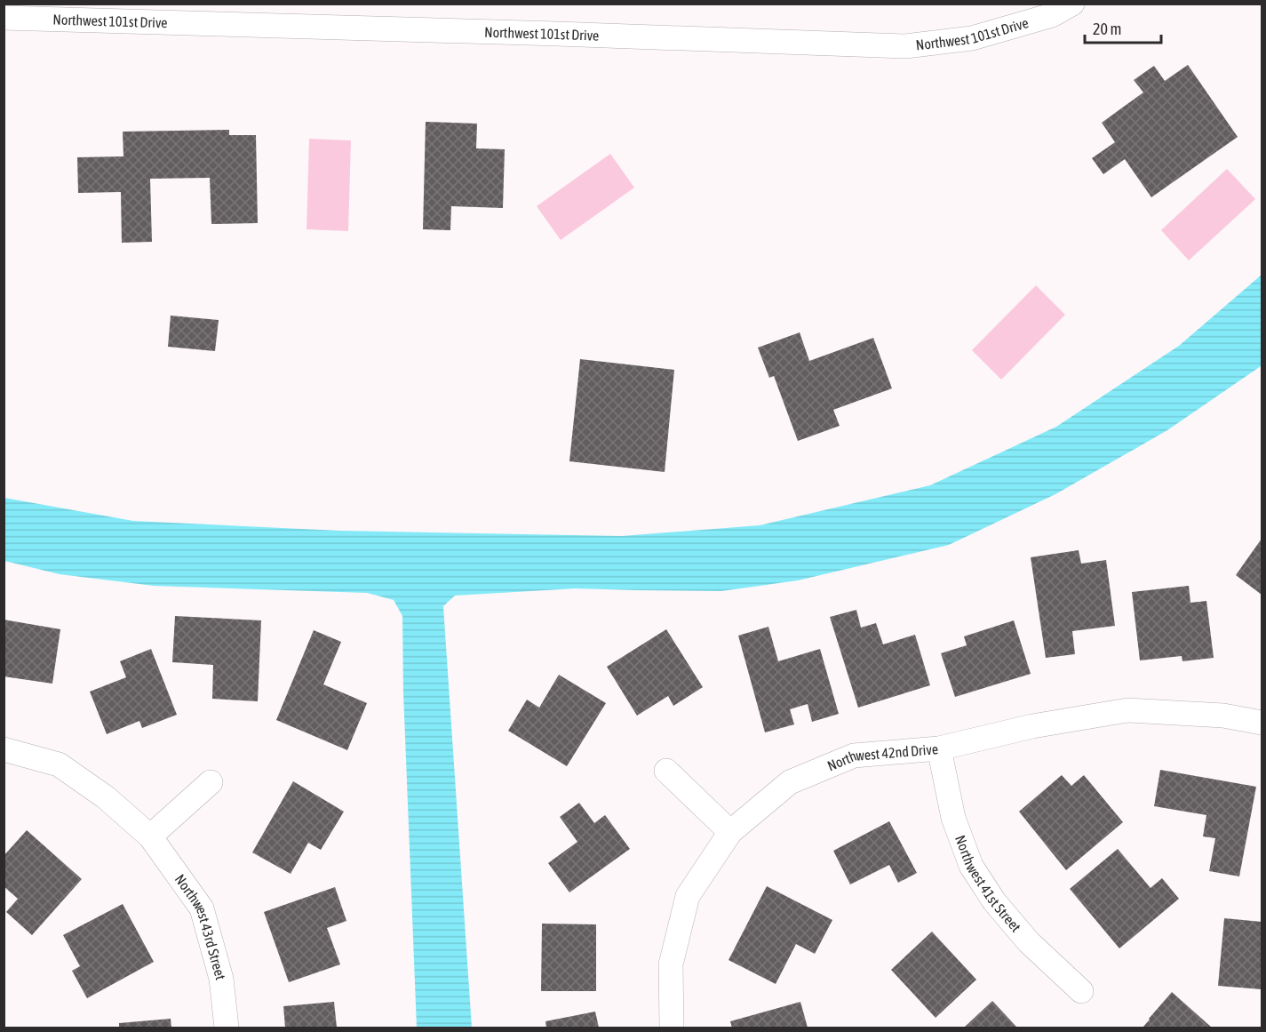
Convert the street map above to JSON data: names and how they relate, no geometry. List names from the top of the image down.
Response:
{
  "streets": {
    "street": [
      "Northwest 101st Drive",
      "Northwest 42nd Drive",
      "Northwest 41st Street",
      "Northwest 43rd Street"
    ]
  },
  "crossings": [
    ["Northwest 42nd Drive", "Northwest 41st Street"]
  ],
  "scale_bar": "20 m"
}
